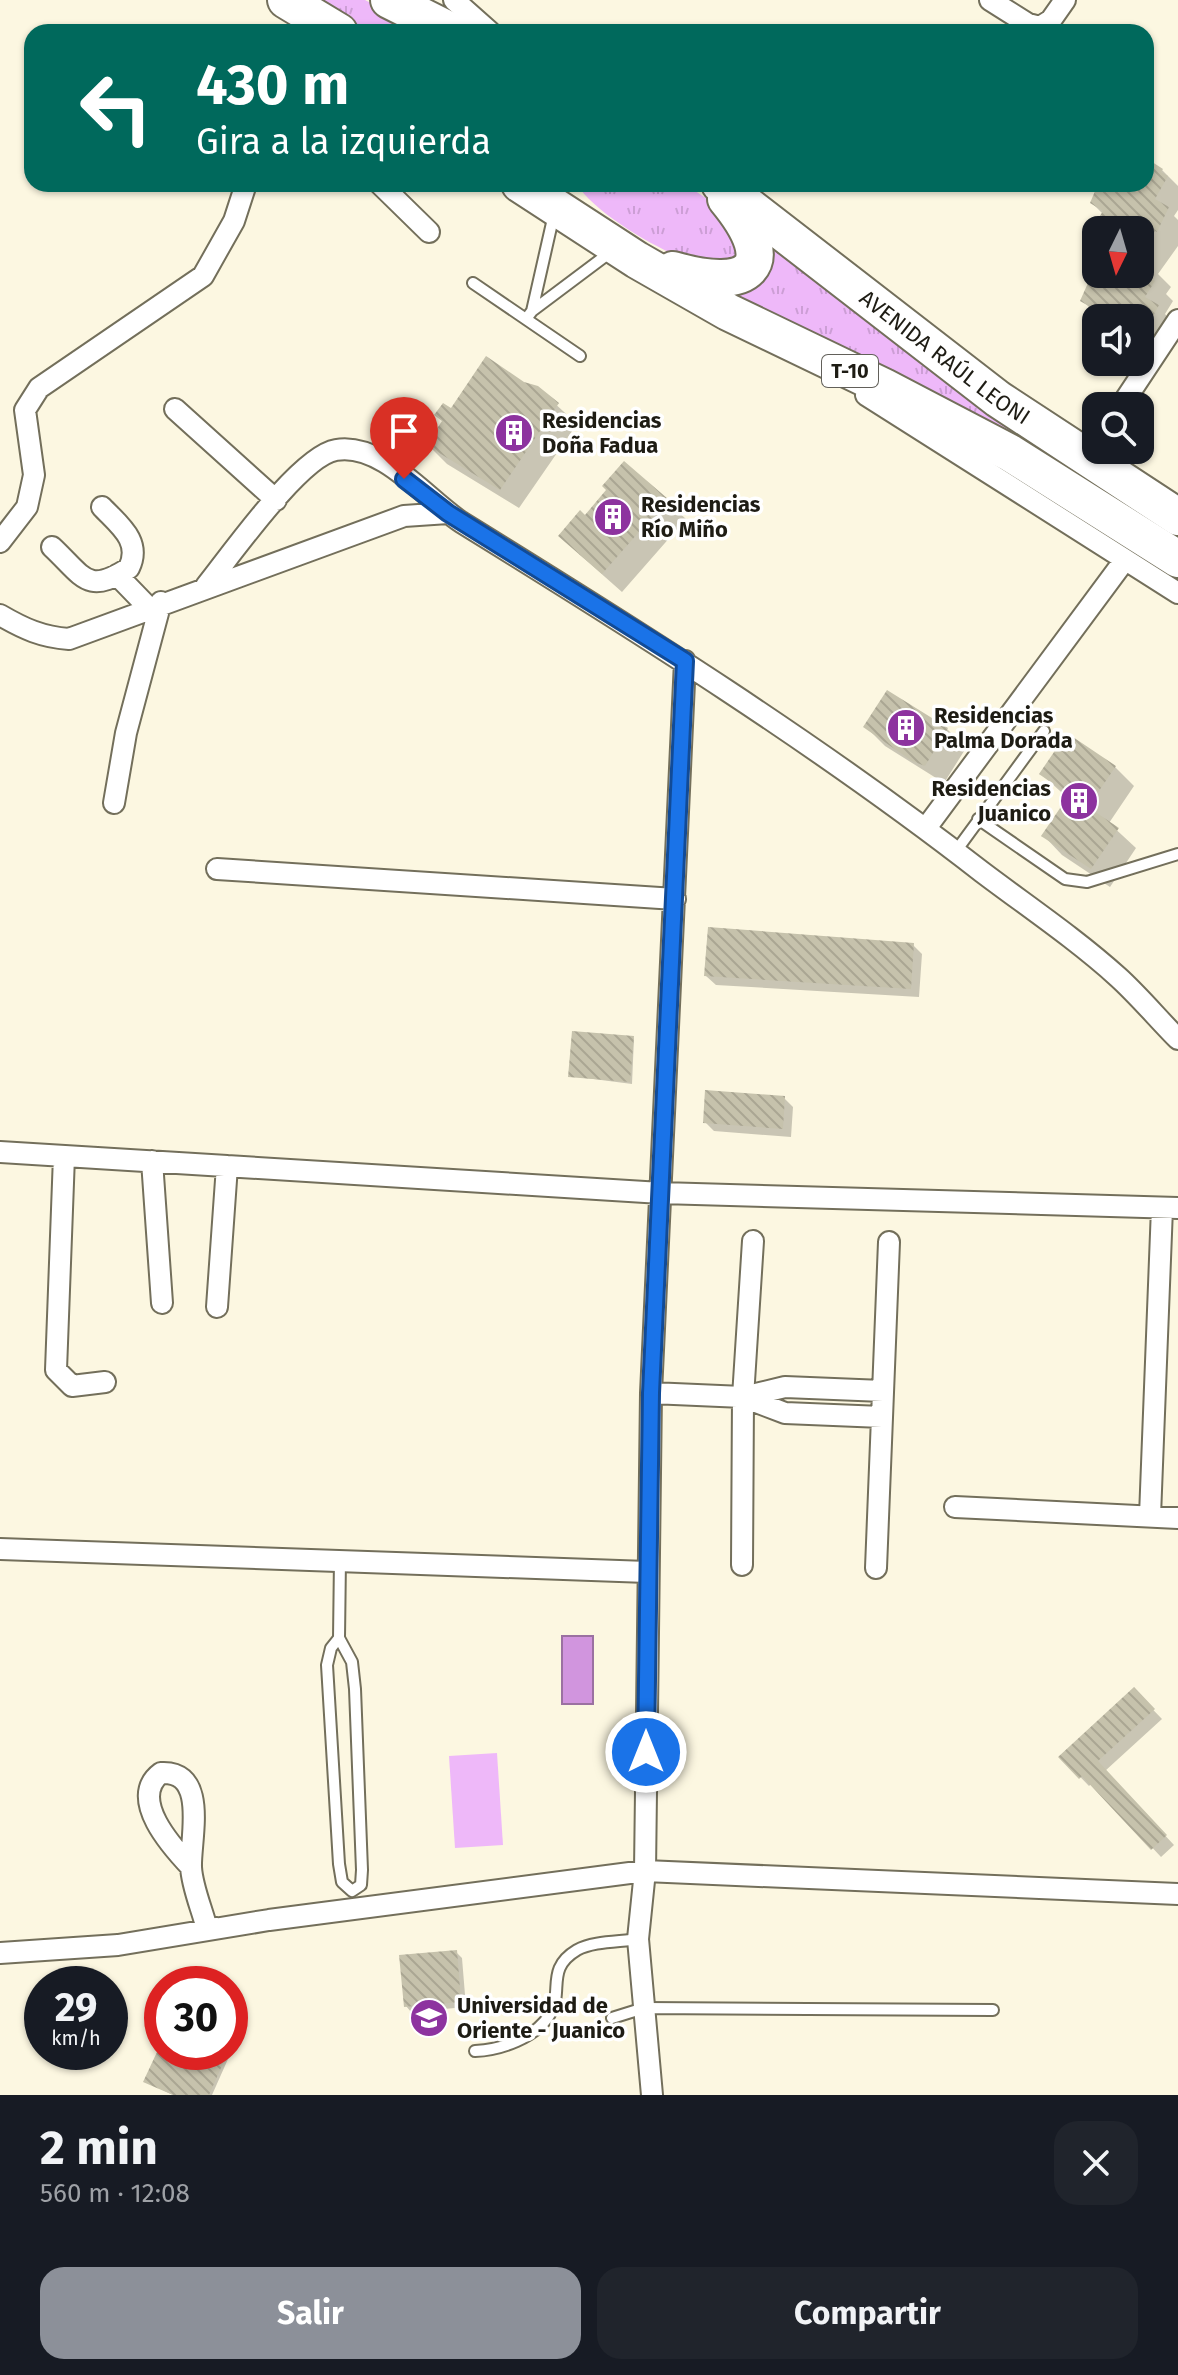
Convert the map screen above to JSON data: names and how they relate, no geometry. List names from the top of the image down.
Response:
{
  "streets": {
    "highway": ["AVENIDA RAÚL LEONI", "T-10"]
  },
  "places": {
    "building": [
      "Residencias Doña Fadua",
      "Residencias Río Miño",
      "Residencias Palma Dorada",
      "Residencias Juanico"
    ],
    "school or university": ["Universidad de Oriente - Juanico"]
  },
  "north": "bottom",
  "page": {
    "turn": ["430 m", "Gira a la izquierda"],
    "speed": "29 km/h",
    "limit": "30",
    "heading": ["2 min", "560 m · 12:08"],
    "buttons": ["Salir", "Compartir"]
  }
}
